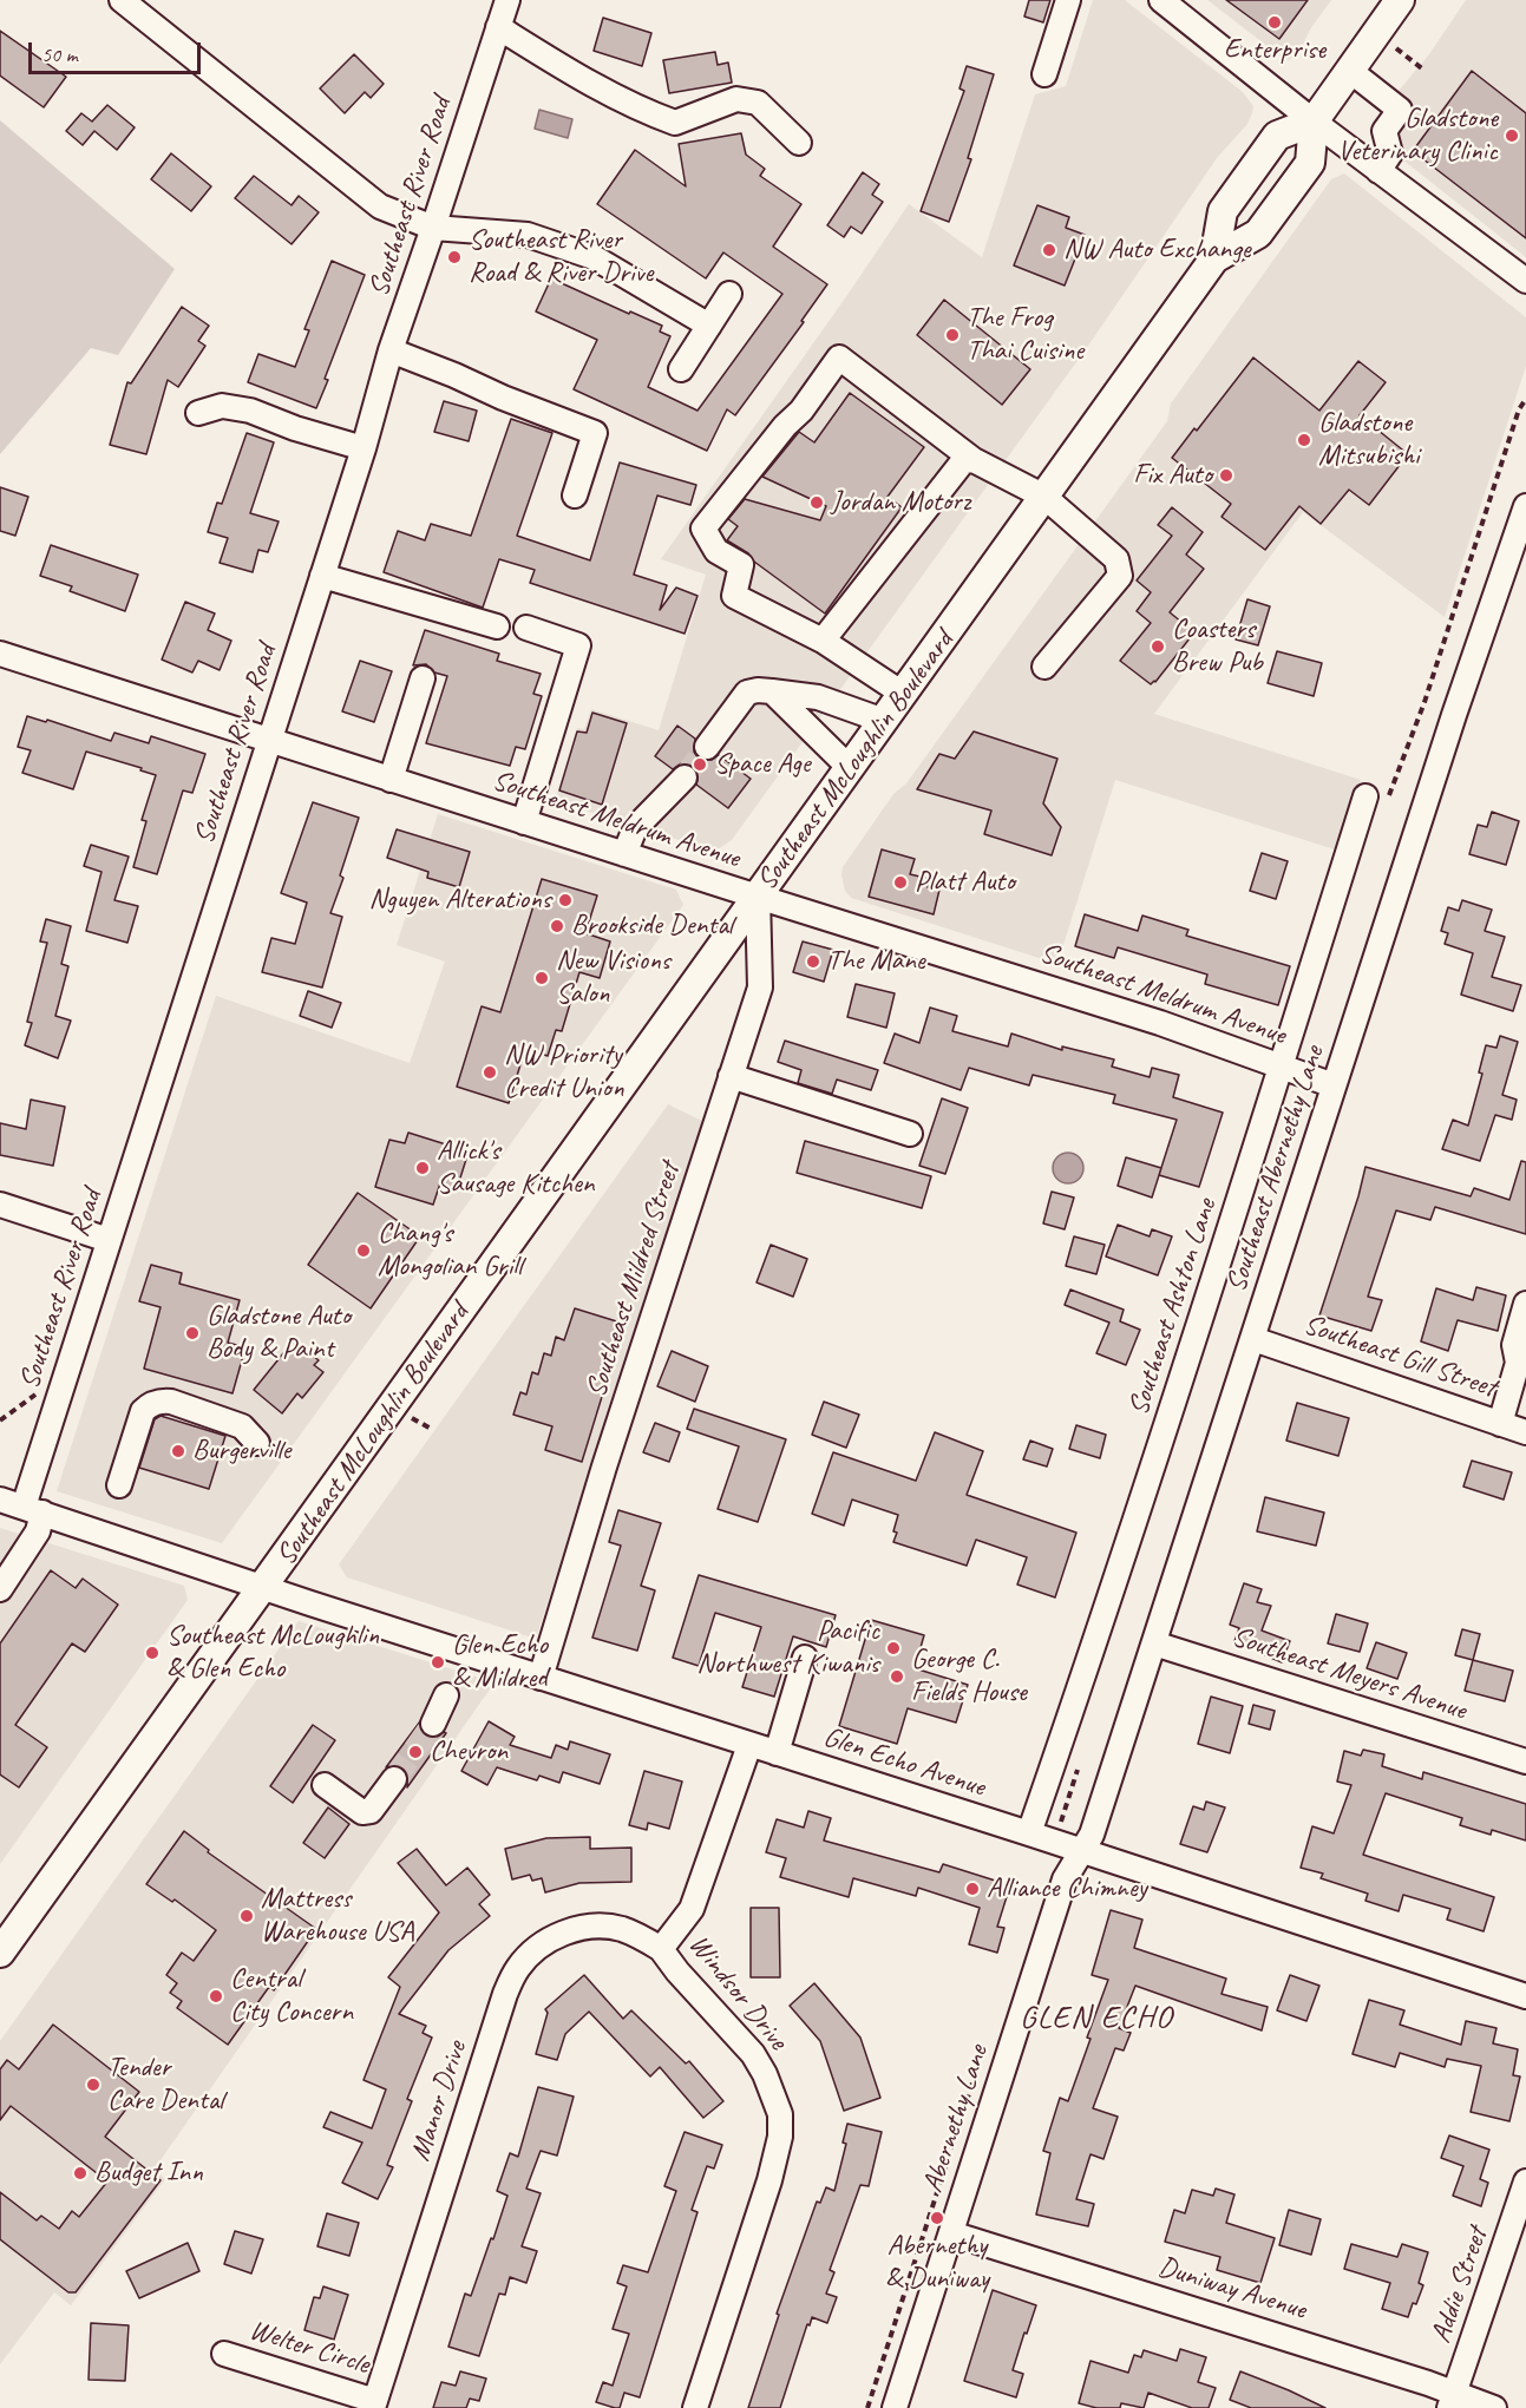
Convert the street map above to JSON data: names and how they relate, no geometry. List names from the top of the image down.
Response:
{
  "streets": {
    "main road": ["Southeast McLoughlin Boulevard"],
    "street": [
      "Southeast River Road",
      "Southeast Meldrum Avenue",
      "Southeast Abernethy Lane",
      "Southeast Mildred Street",
      "Southeast Ashton Lane",
      "Southeast Gill Street",
      "Southeast Meyers Avenue",
      "Glen Echo Avenue",
      "Windsor Drive",
      "Manor Drive",
      "Abernethy Lane",
      "Addie Street",
      "Duniway Avenue",
      "Welter Circle"
    ]
  },
  "crossings": [
    ["Southeast River Road", "Southeast Meldrum Avenue"],
    ["Southeast River Road", "Glen Echo Avenue"],
    ["Southeast McLoughlin Boulevard", "Southeast Meldrum Avenue"],
    ["Southeast McLoughlin Boulevard", "Southeast Mildred Street"],
    ["Southeast McLoughlin Boulevard", "Glen Echo Avenue"],
    ["Southeast Meldrum Avenue", "Southeast Abernethy Lane"],
    ["Southeast Meldrum Avenue", "Southeast Mildred Street"],
    ["Southeast Meldrum Avenue", "Southeast Ashton Lane"],
    ["Southeast Abernethy Lane", "Southeast Gill Street"],
    ["Southeast Abernethy Lane", "Southeast Meyers Avenue"],
    ["Southeast Abernethy Lane", "Glen Echo Avenue"],
    ["Southeast Abernethy Lane", "Abernethy Lane"],
    ["Southeast Mildred Street", "Glen Echo Avenue"],
    ["Southeast Ashton Lane", "Glen Echo Avenue"],
    ["Glen Echo Avenue", "Windsor Drive"],
    ["Glen Echo Avenue", "Abernethy Lane"],
    ["Windsor Drive", "Manor Drive"],
    ["Manor Drive", "Welter Circle"],
    ["Abernethy Lane", "Duniway Avenue"],
    ["Addie Street", "Duniway Avenue"]
  ],
  "districts": ["GLEN ECHO"],
  "places": [
    "Enterprise",
    "Gladstone Veterinary Clinic",
    "NW Auto Exchange",
    "Southeast River Road & River Drive",
    "The Frog Thai Cuisine",
    "Gladstone Mitsubishi",
    "Fix Auto",
    "Jordan Motorz",
    "Coasters Brew Pub",
    "Space Age",
    "Platt Auto",
    "Nguyen Alterations",
    "Brookside Dental",
    "The Mane",
    "New Visions Salon",
    "NW Priority Credit Union",
    "Allick's Sausage Kitchen",
    "Chang's Mongolian Grill",
    "Gladstone Auto Body & Paint",
    "Burgerville",
    "Pacific Northwest Kiwanis",
    "Southeast McLoughlin & Glen Echo",
    "Glen Echo & Mildred",
    "George C. Fields House",
    "Chevron",
    "Alliance Chimney",
    "Mattress Warehouse USA",
    "Central City Concern",
    "Tender Care Dental",
    "Budget Inn",
    "Abernethy & Duniway"
  ],
  "scale_bar": "50 m"
}
